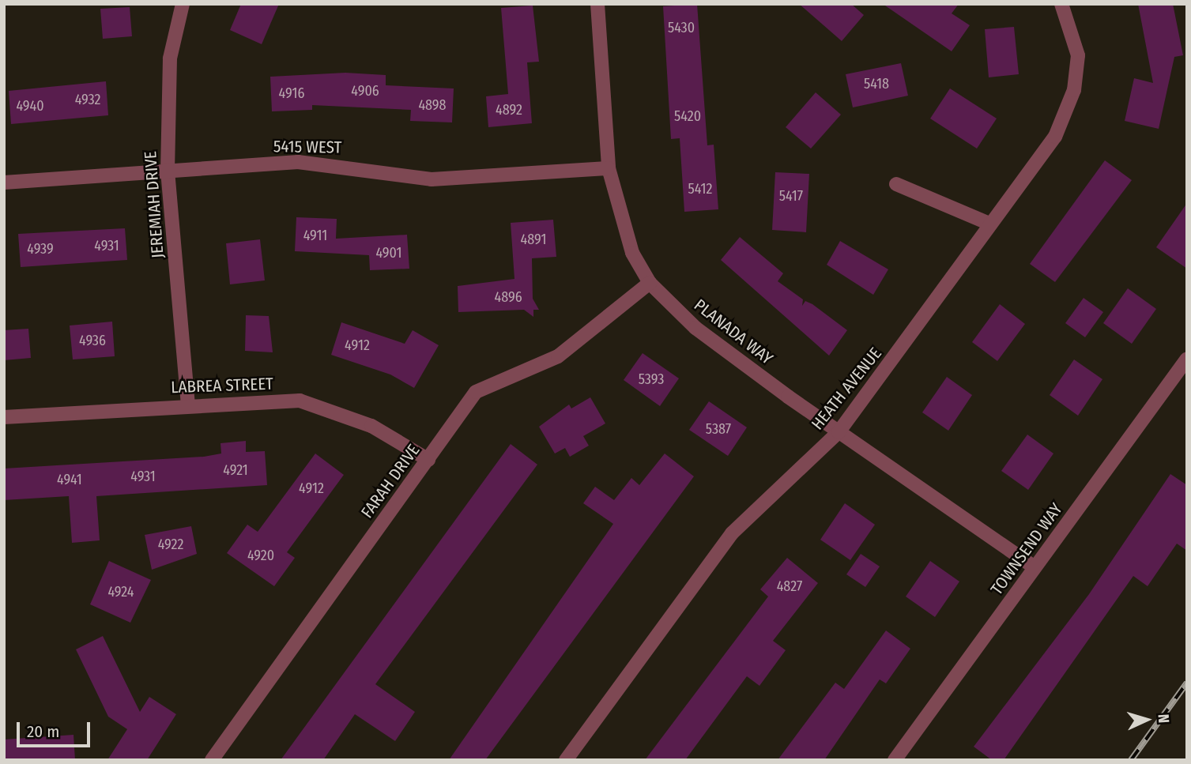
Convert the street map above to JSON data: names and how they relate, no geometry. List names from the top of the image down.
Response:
{
  "streets": {
    "street": [
      "5415 WEST",
      "JEREMIAH DRIVE",
      "PLANADA WAY",
      "LABREA STREET",
      "HEATH AVENUE",
      "FARAH DRIVE",
      "TOWNSEND WAY"
    ]
  },
  "crossings": [
    ["5415 WEST", "JEREMIAH DRIVE"],
    ["5415 WEST", "PLANADA WAY"],
    ["JEREMIAH DRIVE", "LABREA STREET"],
    ["PLANADA WAY", "HEATH AVENUE"],
    ["PLANADA WAY", "FARAH DRIVE"],
    ["PLANADA WAY", "TOWNSEND WAY"],
    ["LABREA STREET", "FARAH DRIVE"]
  ],
  "house_numbers": [
    "5430",
    "5418",
    "4906",
    "4916",
    "4932",
    "4898",
    "4940",
    "4892",
    "5420",
    "5412",
    "5417",
    "4911",
    "4891",
    "4931",
    "4939",
    "4901",
    "4896",
    "4936",
    "4912",
    "5393",
    "5387",
    "4921",
    "4931",
    "4941",
    "4912",
    "4922",
    "4920",
    "4827",
    "4924"
  ],
  "scale_bar": "20 m",
  "north": "right"
}
